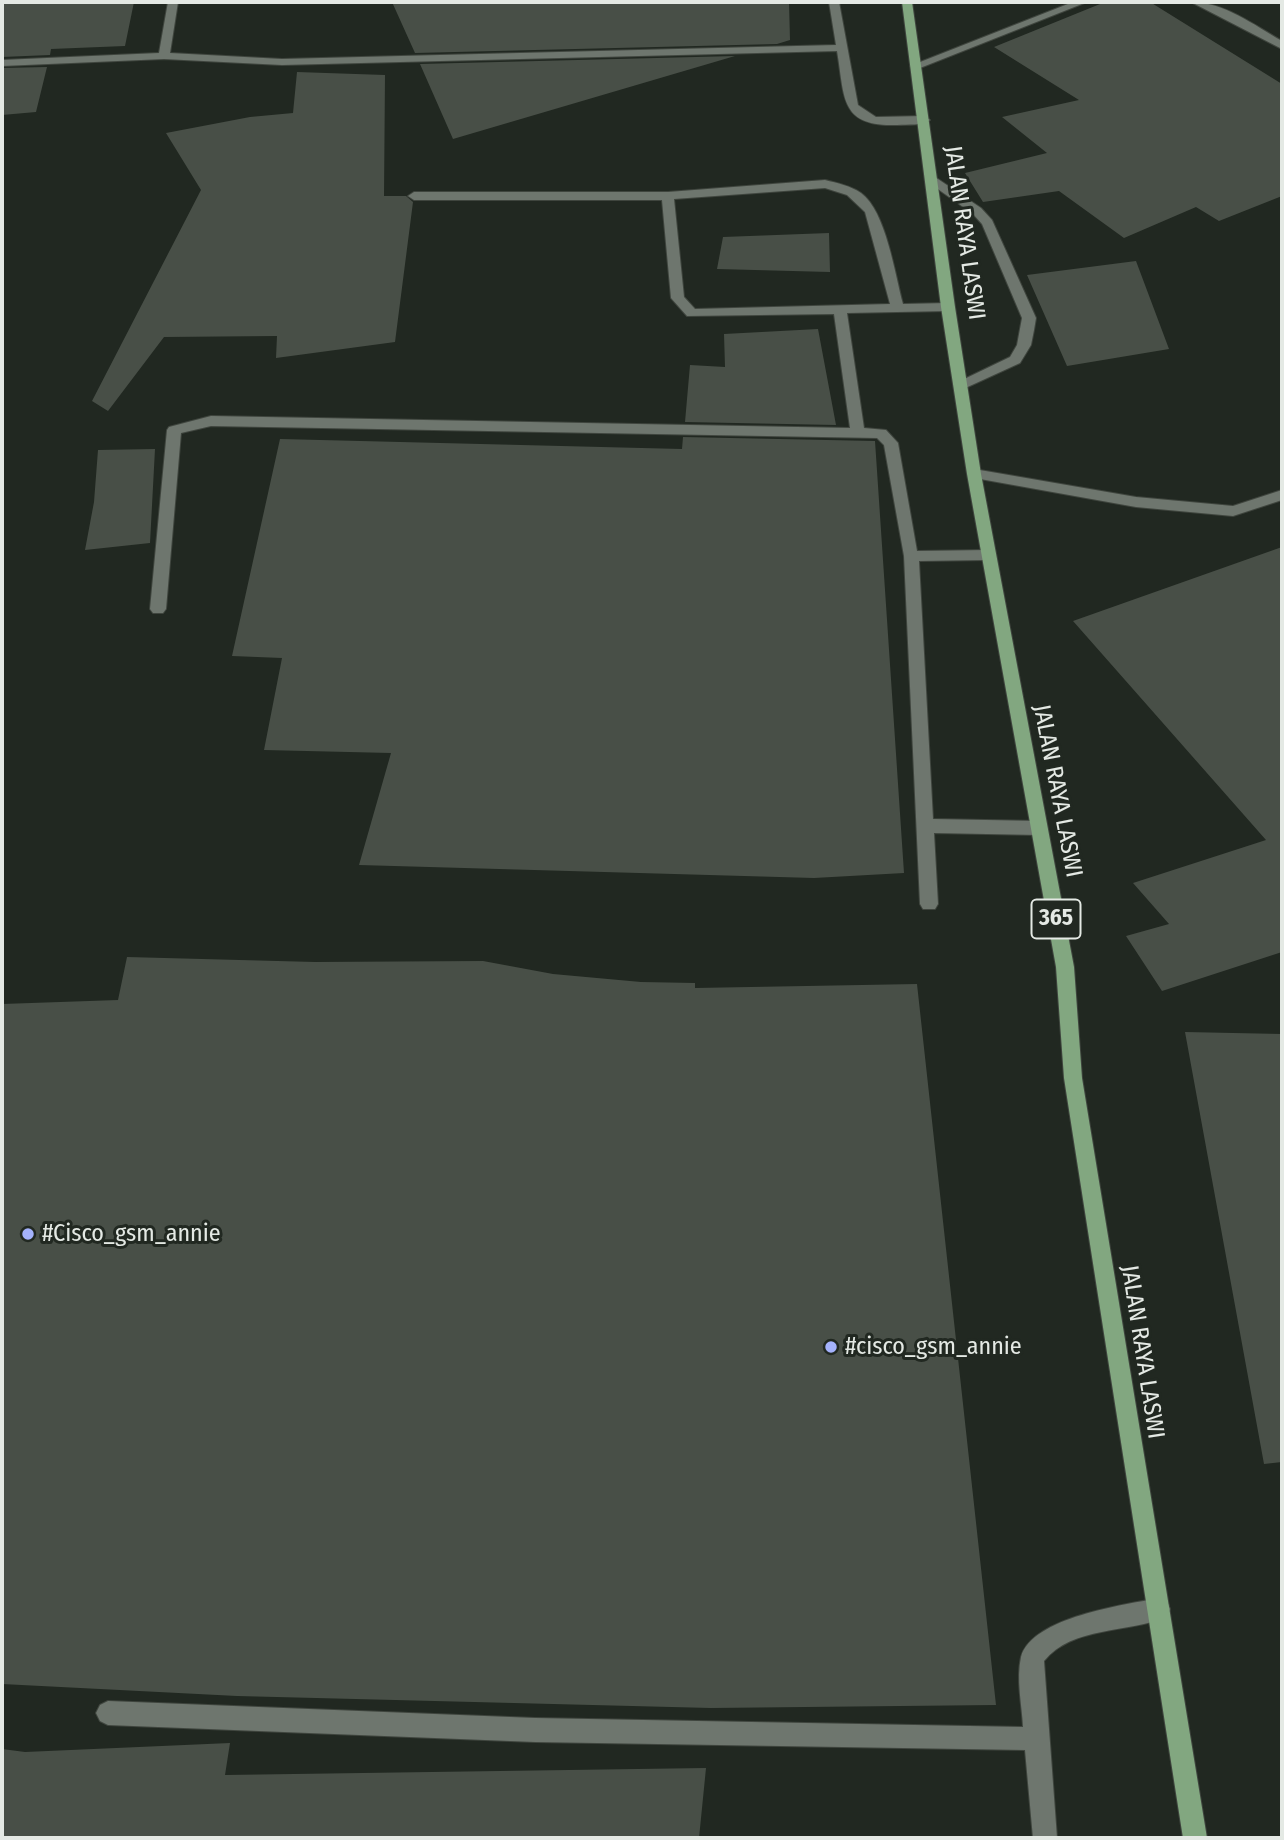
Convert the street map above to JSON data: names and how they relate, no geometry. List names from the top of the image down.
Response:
{
  "streets": {
    "main road": ["JALAN RAYA LASWI", "365"]
  },
  "places": ["#Cisco_gsm_annie", "#cisco_gsm_annie"]
}
